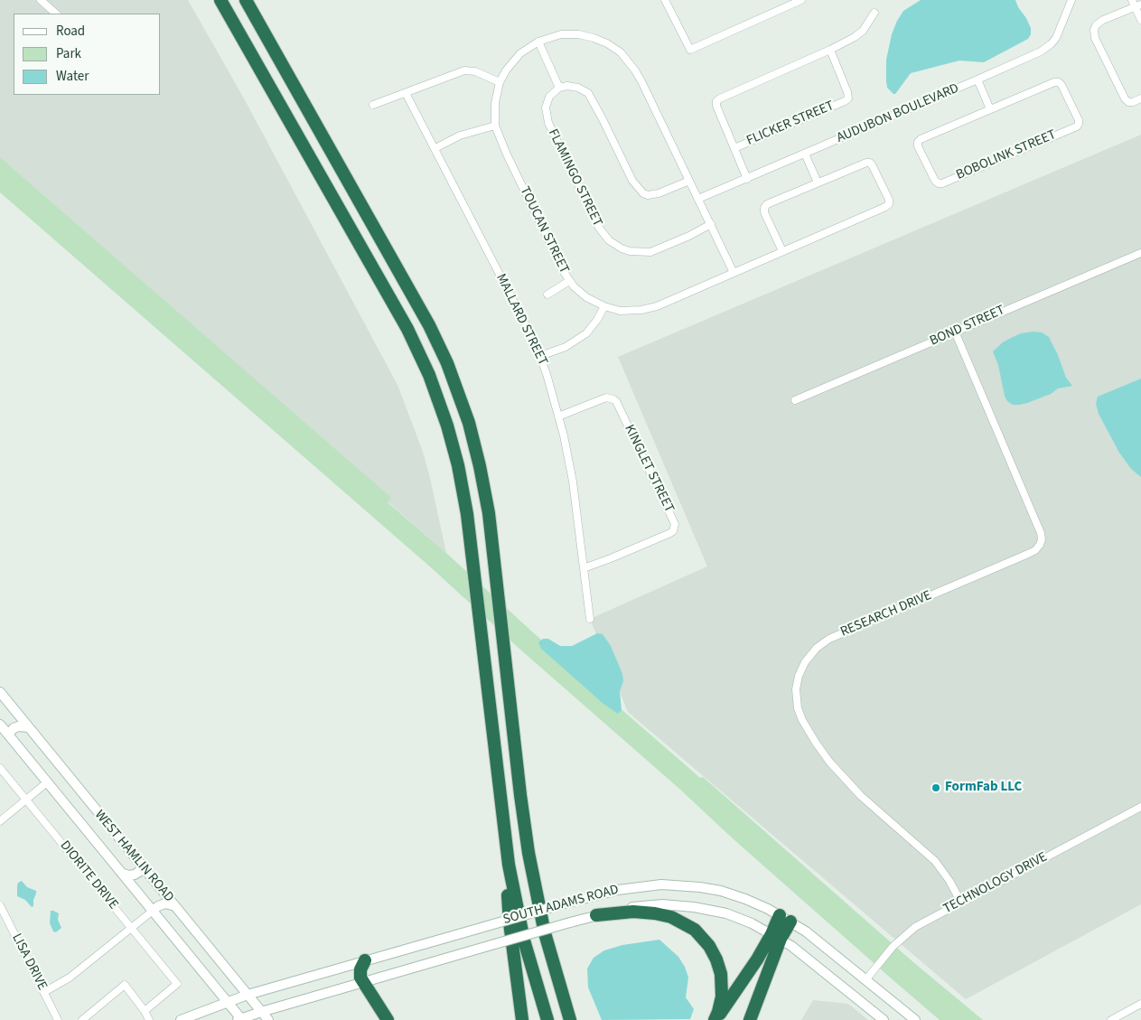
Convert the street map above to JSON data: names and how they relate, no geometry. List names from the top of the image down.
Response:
{
  "streets": {
    "main road": ["WEST HAMLIN ROAD", "SOUTH ADAMS ROAD"],
    "street": [
      "AUDUBON BOULEVARD",
      "FLICKER STREET",
      "BOBOLINK STREET",
      "FLAMINGO STREET",
      "TOUCAN STREET",
      "MALLARD STREET",
      "BOND STREET",
      "KINGLET STREET",
      "RESEARCH DRIVE",
      "DIORITE DRIVE",
      "TECHNOLOGY DRIVE",
      "LISA DRIVE"
    ]
  },
  "crossings": [
    ["AUDUBON BOULEVARD", "FLICKER STREET"],
    ["AUDUBON BOULEVARD", "TOUCAN STREET"],
    ["FLAMINGO STREET", "TOUCAN STREET"],
    ["MALLARD STREET", "KINGLET STREET"],
    ["BOND STREET", "RESEARCH DRIVE"],
    ["RESEARCH DRIVE", "TECHNOLOGY DRIVE"],
    ["WEST HAMLIN ROAD", "SOUTH ADAMS ROAD"],
    ["TECHNOLOGY DRIVE", "SOUTH ADAMS ROAD"]
  ],
  "places": ["FormFab LLC"],
  "legend": ["Road", "Park", "Water"]
}
